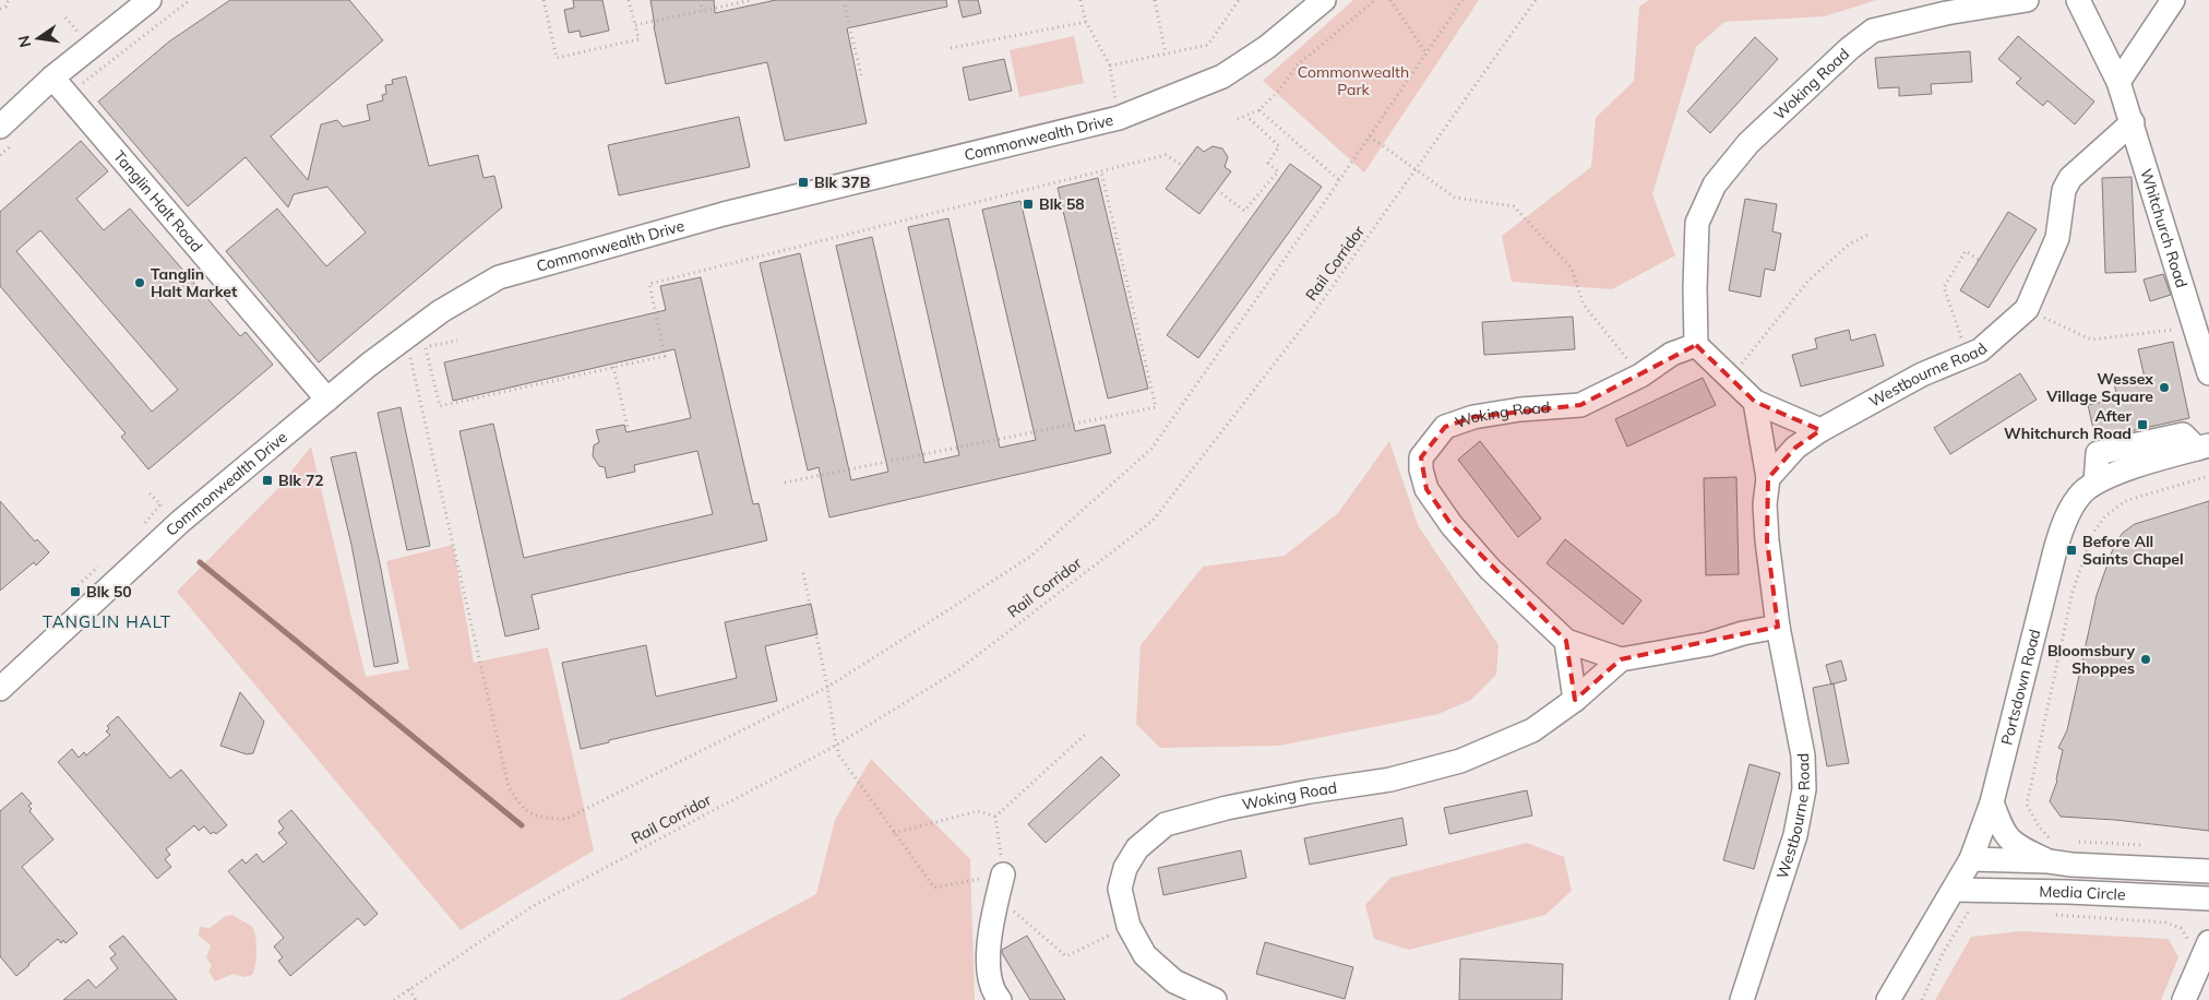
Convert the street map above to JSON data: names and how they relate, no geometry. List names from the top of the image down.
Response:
{
  "streets": {
    "street": [
      "Woking Road",
      "Commonwealth Drive",
      "Tanglin Halt Road",
      "Whitchurch Road",
      "Westbourne Road",
      "Portsdown Road",
      "Media Circle"
    ],
    "path": ["Rail Corridor"]
  },
  "crossings": [
    ["Commonwealth Drive", "Tanglin Halt Road"],
    ["Whitchurch Road", "Westbourne Road"],
    ["Portsdown Road", "Media Circle"]
  ],
  "districts": ["TANGLIN HALT"],
  "parks": ["Commonwealth Park"],
  "places": {
    "transit": [
      "Blk 37B",
      "Blk 58",
      "After Whitchurch Road",
      "Blk 72",
      "Before All Saints Chapel",
      "Blk 50"
    ],
    "other": ["Tanglin Halt Market", "Wessex Village Square", "Bloomsbury Shoppes"]
  },
  "north": "left"
}
